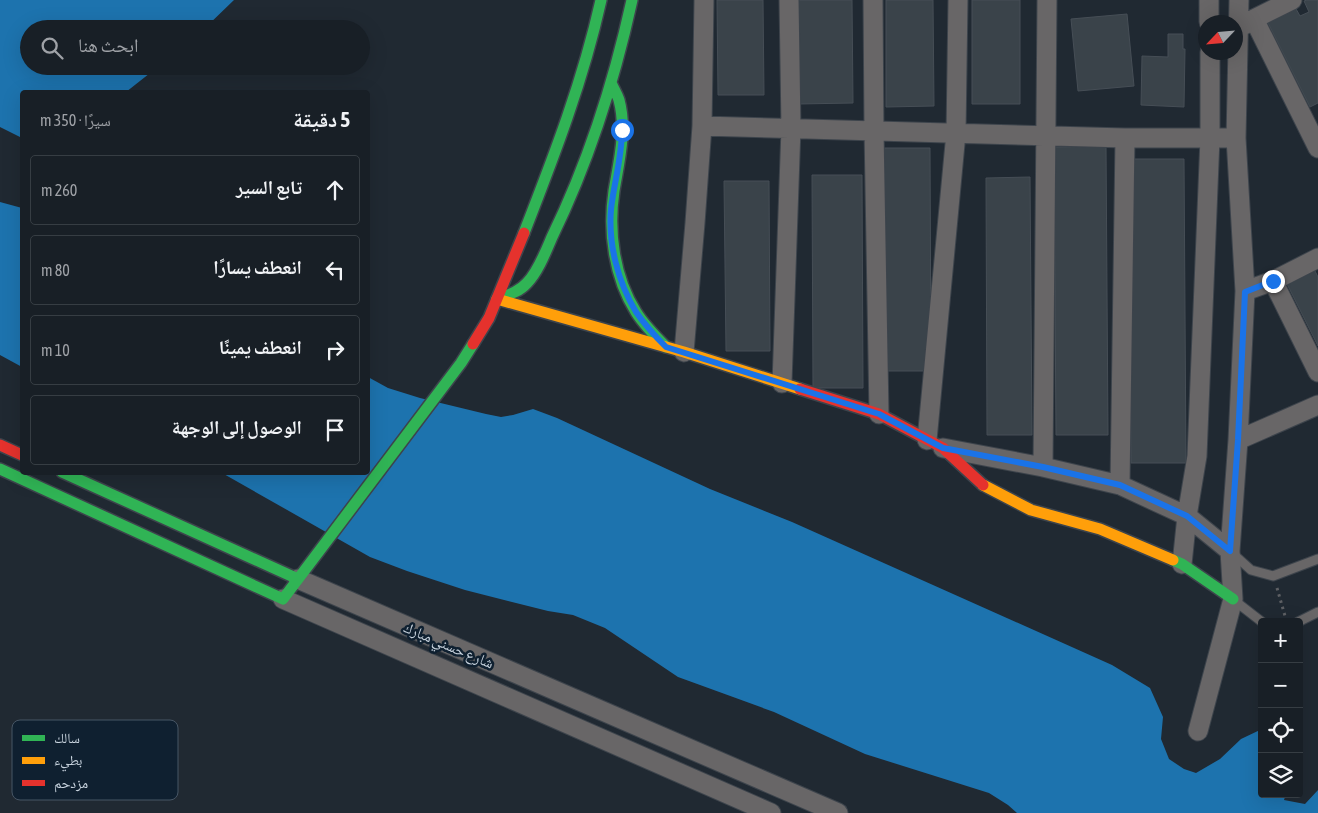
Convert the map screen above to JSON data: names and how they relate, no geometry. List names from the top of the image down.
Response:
{
  "streets": {
    "main road": ["شارع حسني مبارك"]
  },
  "legend": ["سالك", "بطيء", "مزدحم"],
  "north": "bottom left",
  "page": {
    "search": "ابحث هنا",
    "heading": ["5 دقيقة", "سيرًا · 350 m"],
    "list": [
      ["تابع السير", "260 m"],
      ["انعطف يسارًا", "80 m"],
      ["انعطف يمينًا", "10 m"],
      "الوصول إلى الوجهة"
    ],
    "map_buttons": ["+", "−"]
  }
}
